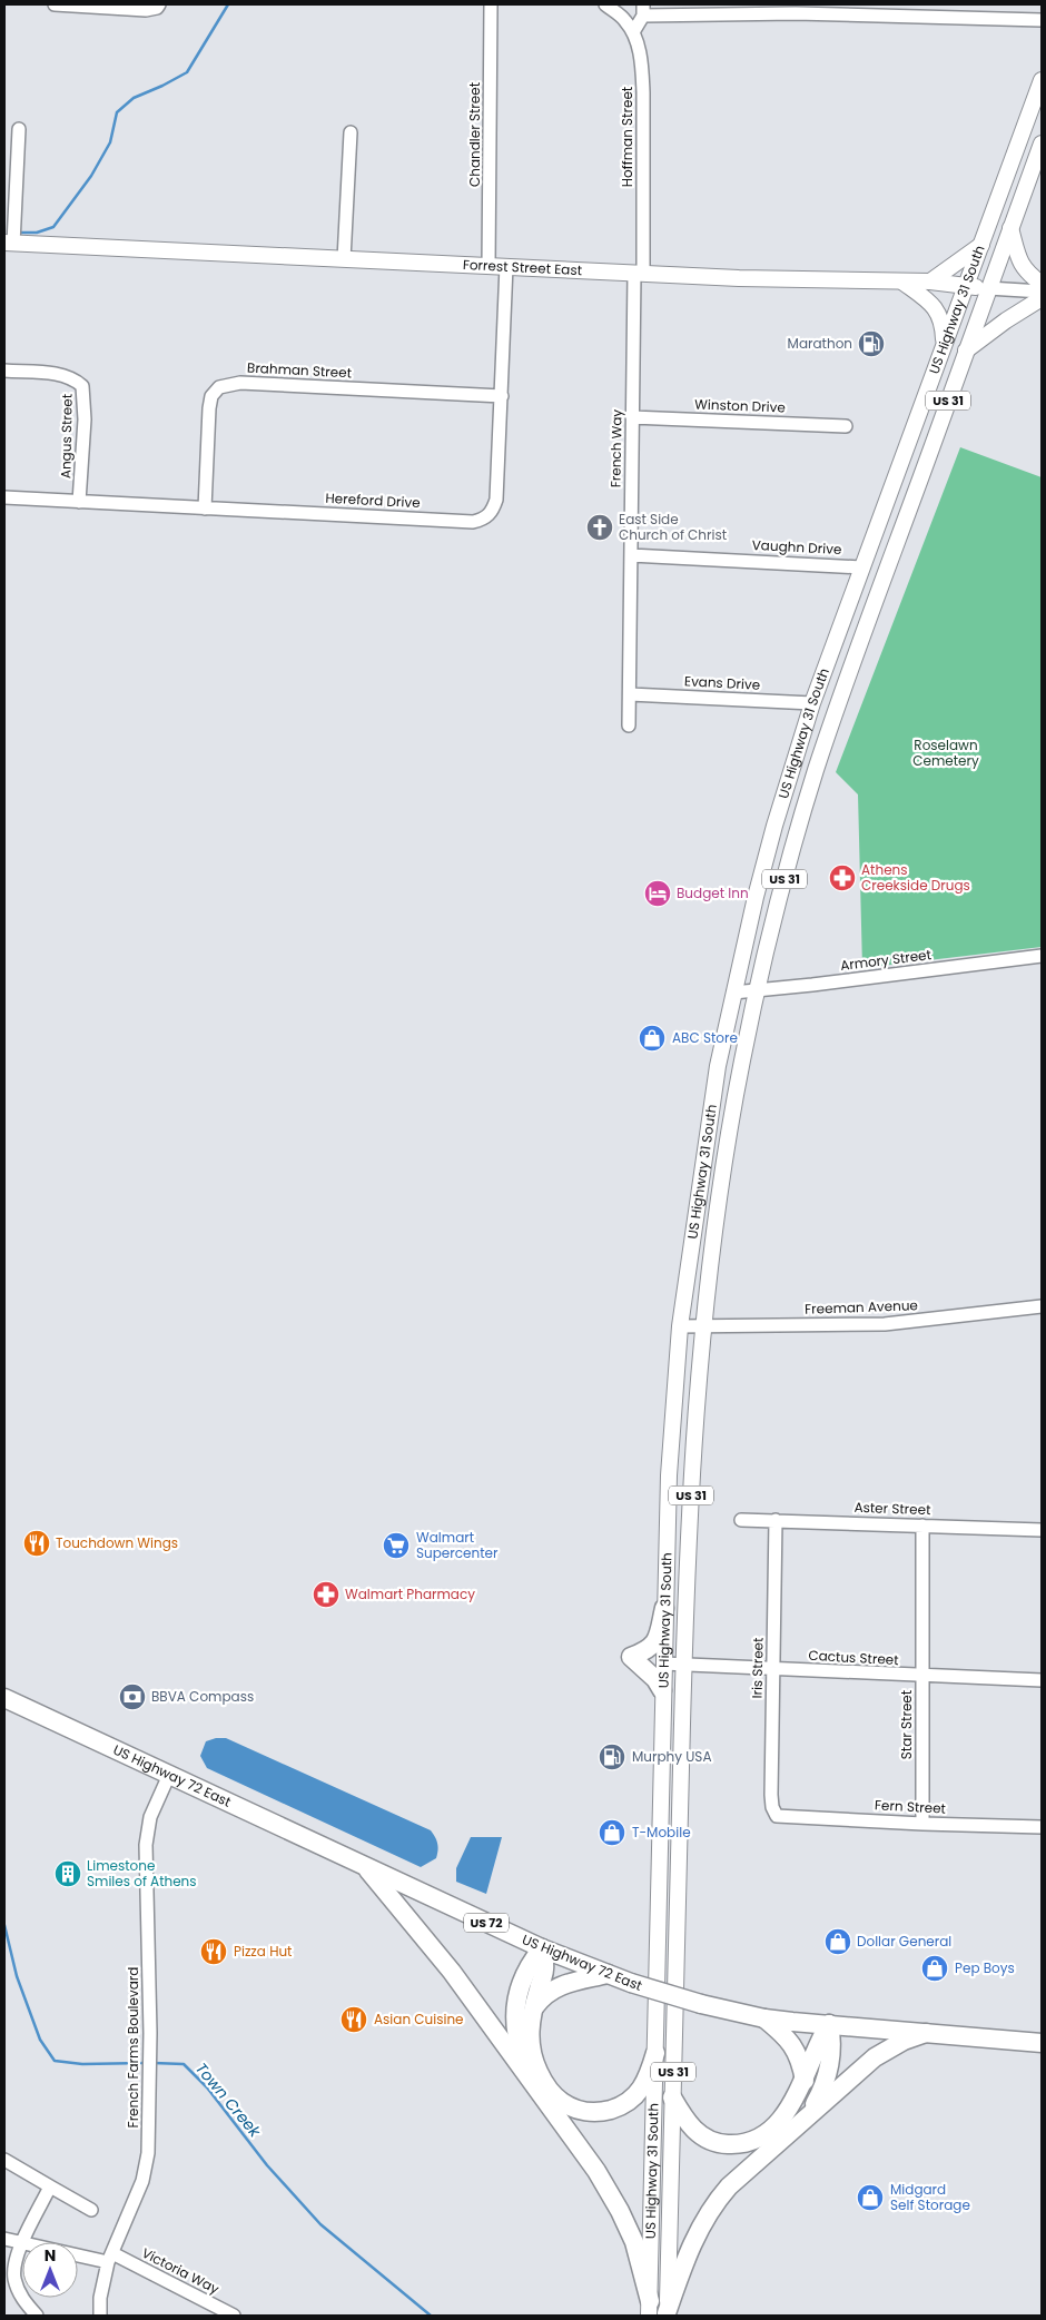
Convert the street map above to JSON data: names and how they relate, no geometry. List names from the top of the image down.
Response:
{
  "streets": {
    "highway": ["US Highway 72 East", "US 72"],
    "main road": ["Forrest Street East", "US Highway 31 South", "US 31"],
    "street": [
      "Chandler Street",
      "Hoffman Street",
      "Brahman Street",
      "Winston Drive",
      "Angus Street",
      "French Way",
      "Hereford Drive",
      "Vaughn Drive",
      "Evans Drive",
      "Armory Street",
      "Freeman Avenue",
      "Aster Street",
      "Cactus Street",
      "Iris Street",
      "Star Street",
      "Fern Street",
      "French Farms Boulevard",
      "Victoria Way"
    ]
  },
  "crossings": [
    ["Chandler Street", "Forrest Street East"],
    ["Hoffman Street", "Forrest Street East"],
    ["Hoffman Street", "French Way"],
    ["Forrest Street East", "US Highway 31 South"],
    ["Forrest Street East", "French Way"],
    ["Forrest Street East", "Hereford Drive"],
    ["US Highway 31 South", "Vaughn Drive"],
    ["US Highway 31 South", "Evans Drive"],
    ["US Highway 31 South", "Armory Street"],
    ["US Highway 31 South", "Freeman Avenue"],
    ["US Highway 31 South", "Cactus Street"],
    ["Brahman Street", "Hereford Drive"],
    ["Winston Drive", "French Way"],
    ["Angus Street", "Hereford Drive"],
    ["French Way", "Vaughn Drive"],
    ["French Way", "Evans Drive"],
    ["Aster Street", "Iris Street"],
    ["Aster Street", "Star Street"],
    ["Cactus Street", "Iris Street"],
    ["Cactus Street", "Star Street"],
    ["Iris Street", "Fern Street"],
    ["Star Street", "Fern Street"],
    ["US Highway 72 East", "French Farms Boulevard"],
    ["French Farms Boulevard", "Victoria Way"]
  ],
  "water": ["Town Creek"],
  "parks": ["Roselawn Cemetery"],
  "places": {
    "fuel station": ["Marathon", "Murphy USA"],
    "church": ["East Side Church of Christ"],
    "pharmacy": ["Athens Creekside Drugs", "Walmart Pharmacy"],
    "hotel": ["Budget Inn"],
    "shop": [
      "ABC Store",
      "T-Mobile",
      "Dollar General",
      "Pep Boys",
      "Midgard Self Storage"
    ],
    "restaurant": ["Touchdown Wings", "Pizza Hut", "Asian Cuisine"],
    "supermarket": ["Walmart Supercenter"],
    "bank": ["BBVA Compass"],
    "building": ["Limestone Smiles of Athens"]
  },
  "north": "top"
}
